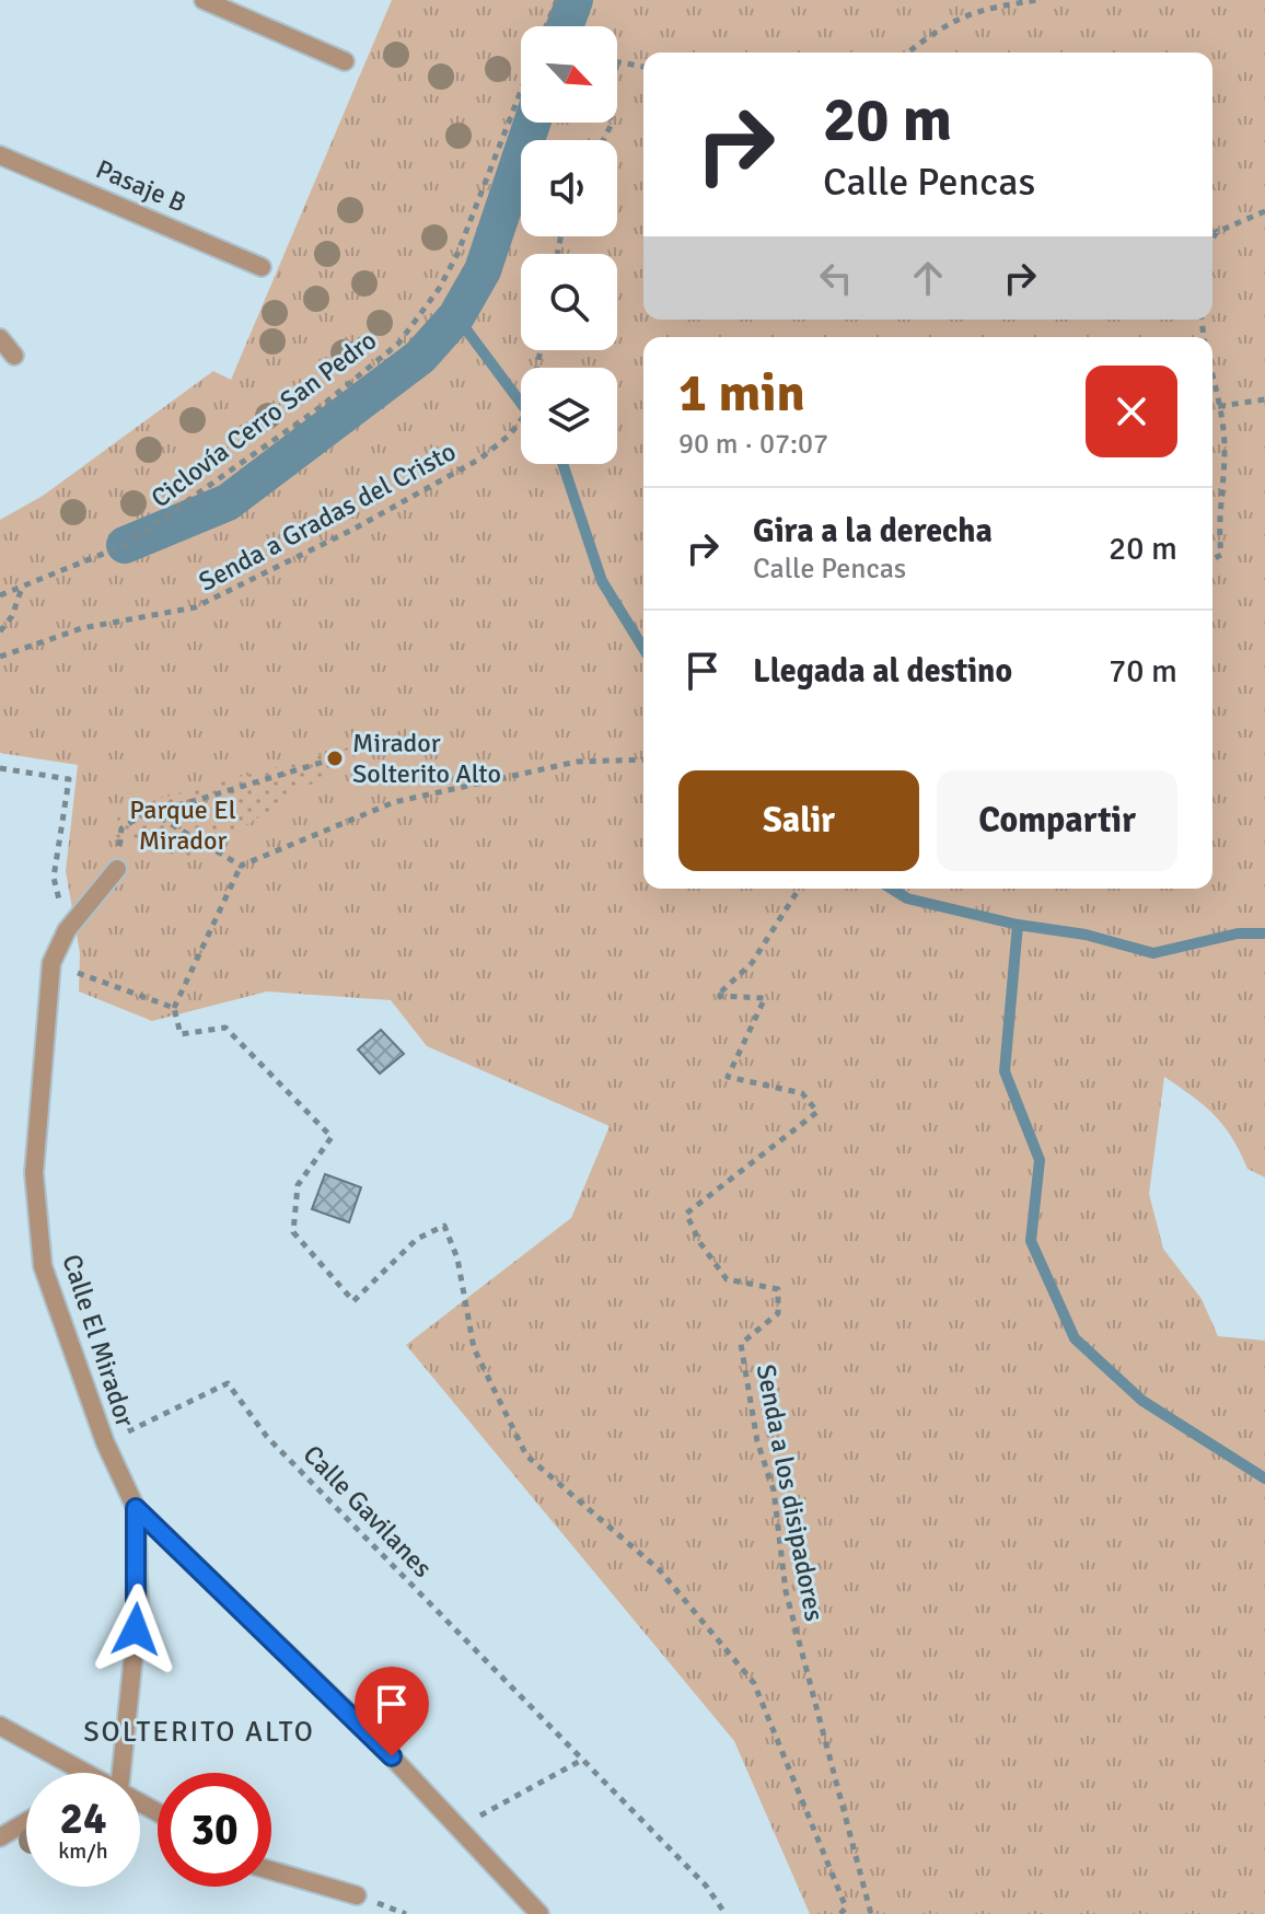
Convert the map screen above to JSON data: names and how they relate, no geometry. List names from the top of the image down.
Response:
{
  "streets": {
    "street": ["Pasaje B", "Calle El Mirador"],
    "path": [
      "Ciclovía Cerro San Pedro",
      "Senda a Gradas del Cristo",
      "Senda a los disipadores",
      "Calle Gavilanes"
    ]
  },
  "crossings": [
    ["Calle El Mirador", "Calle Gavilanes"]
  ],
  "districts": ["SOLTERITO ALTO"],
  "parks": ["Parque El Mirador"],
  "places": ["Mirador Solterito Alto"],
  "north": "bottom right",
  "page": {
    "turn": ["20 m", "Calle Pencas"],
    "heading": ["1 min", "90 m · 07:07"],
    "list": [
      {
        "name": "Gira a la derecha",
        "note": "Calle Pencas",
        "value": "20 m"
      },
      {
        "name": "Llegada al destino",
        "value": "70 m"
      }
    ],
    "buttons": ["Salir", "Compartir"],
    "speed": "24 km/h",
    "limit": "30"
  }
}
